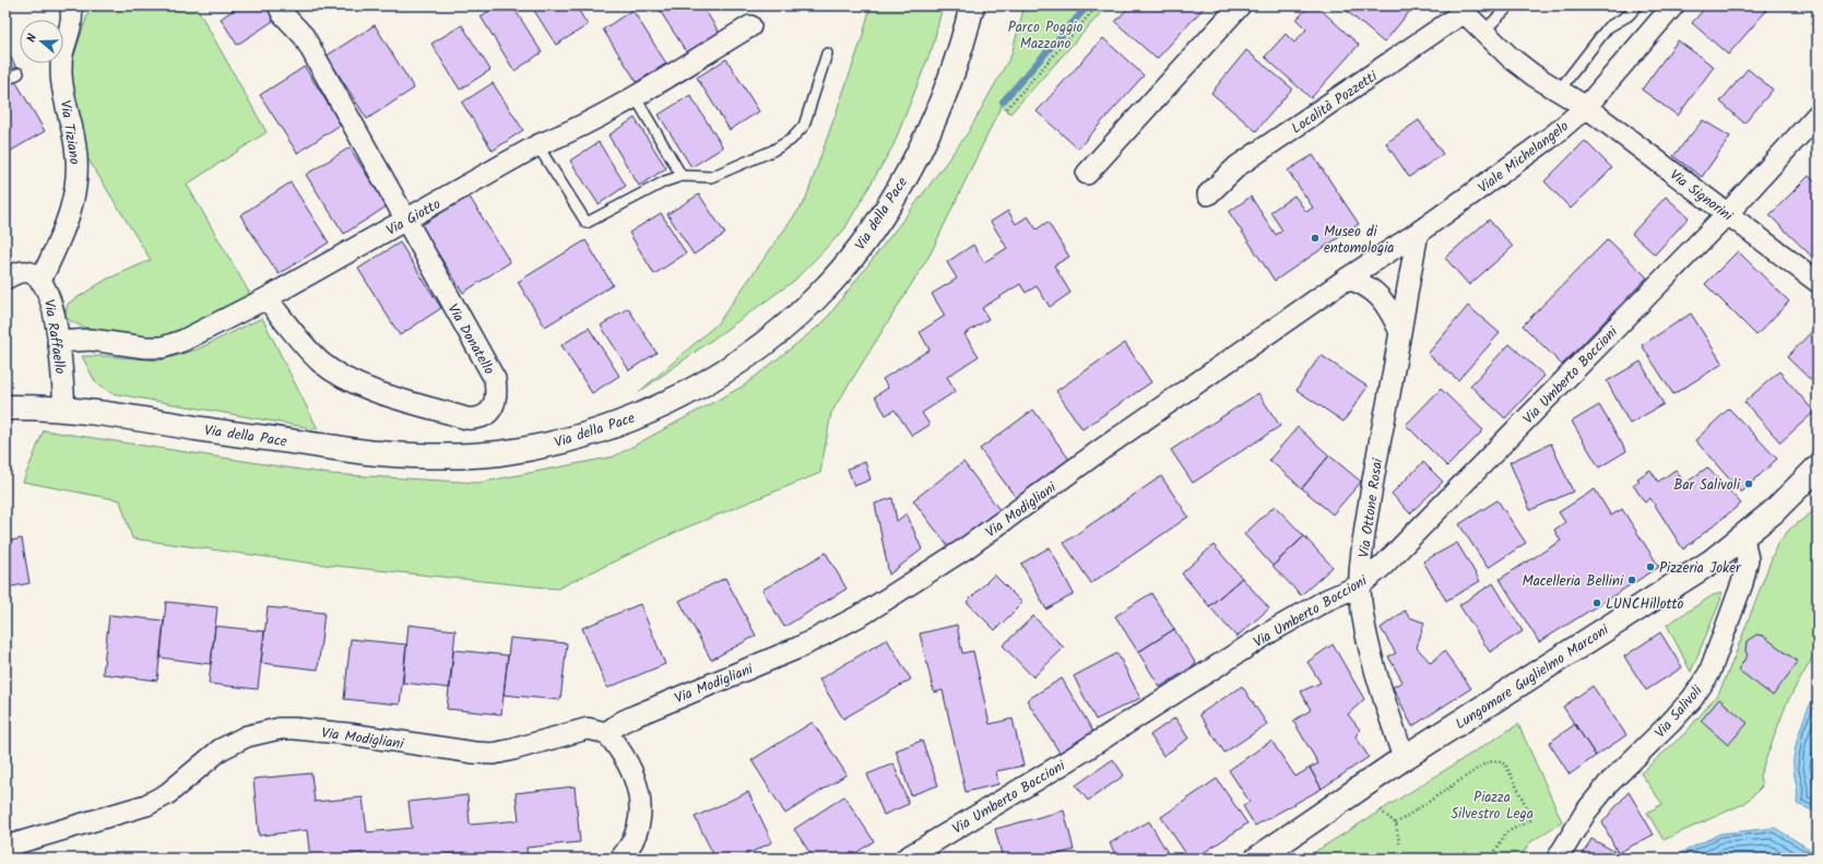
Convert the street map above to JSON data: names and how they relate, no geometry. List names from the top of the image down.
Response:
{
  "streets": {
    "street": [
      "Località Pozzetti",
      "Via Tiziano",
      "Viale Michelangelo",
      "Via Signorini",
      "Via della Pace",
      "Via Giotto",
      "Via Raffaello",
      "Via Donatello",
      "Via Umberto Boccioni",
      "Via Ottone Rosai",
      "Via Modigliani",
      "Lungomare Guglielmo Marconi",
      "Via Salivoli"
    ]
  },
  "crossings": [
    ["Località Pozzetti", "Viale Michelangelo"],
    ["Località Pozzetti", "Via Signorini"],
    ["Via Tiziano", "Via Raffaello"],
    ["Viale Michelangelo", "Via Signorini"],
    ["Viale Michelangelo", "Via Ottone Rosai"],
    ["Viale Michelangelo", "Via Modigliani"],
    ["Via Signorini", "Via Umberto Boccioni"],
    ["Via della Pace", "Via Raffaello"],
    ["Via Giotto", "Via Raffaello"],
    ["Via Giotto", "Via Donatello"],
    ["Via Umberto Boccioni", "Via Ottone Rosai"],
    ["Via Ottone Rosai", "Lungomare Guglielmo Marconi"],
    ["Lungomare Guglielmo Marconi", "Via Salivoli"]
  ],
  "parks": ["Parco Poggio Mazzano", "Piazza Silvestro Lega"],
  "places": [
    "Museo di entomologia",
    "Bar Salivoli",
    "Pizzeria Joker",
    "Macelleria Bellini",
    "LUNCHillotto"
  ],
  "north": "left"
}
